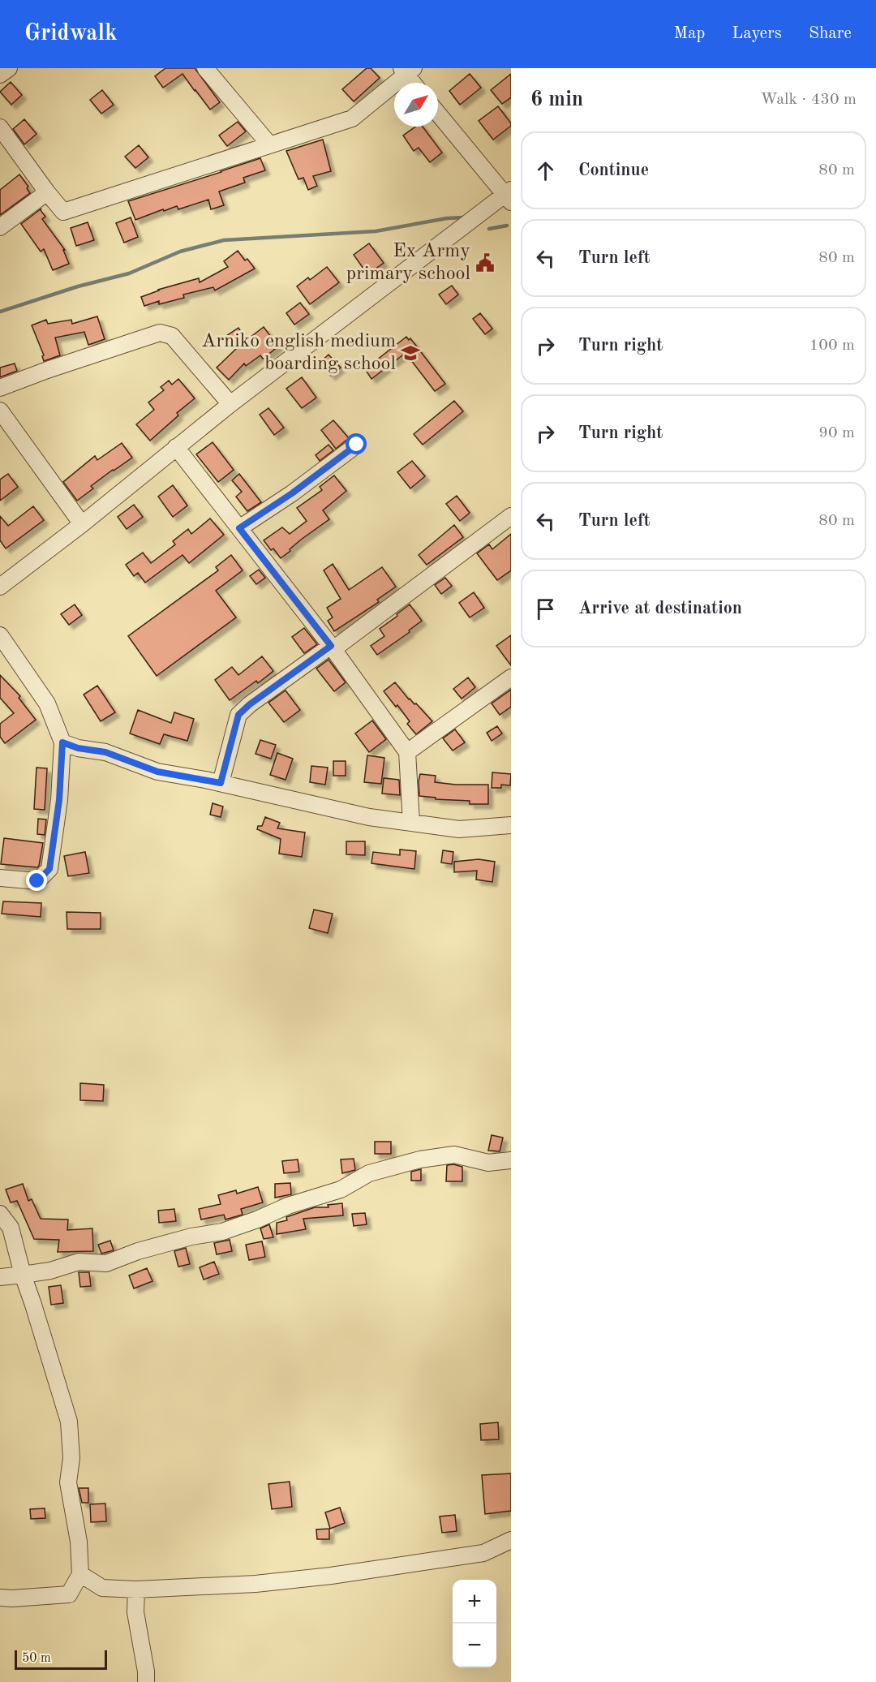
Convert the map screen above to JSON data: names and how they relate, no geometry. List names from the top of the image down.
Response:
{
  "places": {
    "public building": ["Ex Army primary school"],
    "school or university": ["Arniko english medium boarding school"]
  },
  "scale_bar": "50 m",
  "north": "top right",
  "page": {
    "header": "Gridwalk",
    "nav": ["Map", "Layers", "Share"],
    "heading": ["6 min", "Walk · 430 m"],
    "list": [
      ["Continue", "80 m"],
      ["Turn left", "80 m"],
      ["Turn right", "100 m"],
      ["Turn right", "90 m"],
      ["Turn left", "80 m"],
      "Arrive at destination"
    ],
    "map_buttons": ["+", "−"],
    "scale": "50 m"
  }
}
